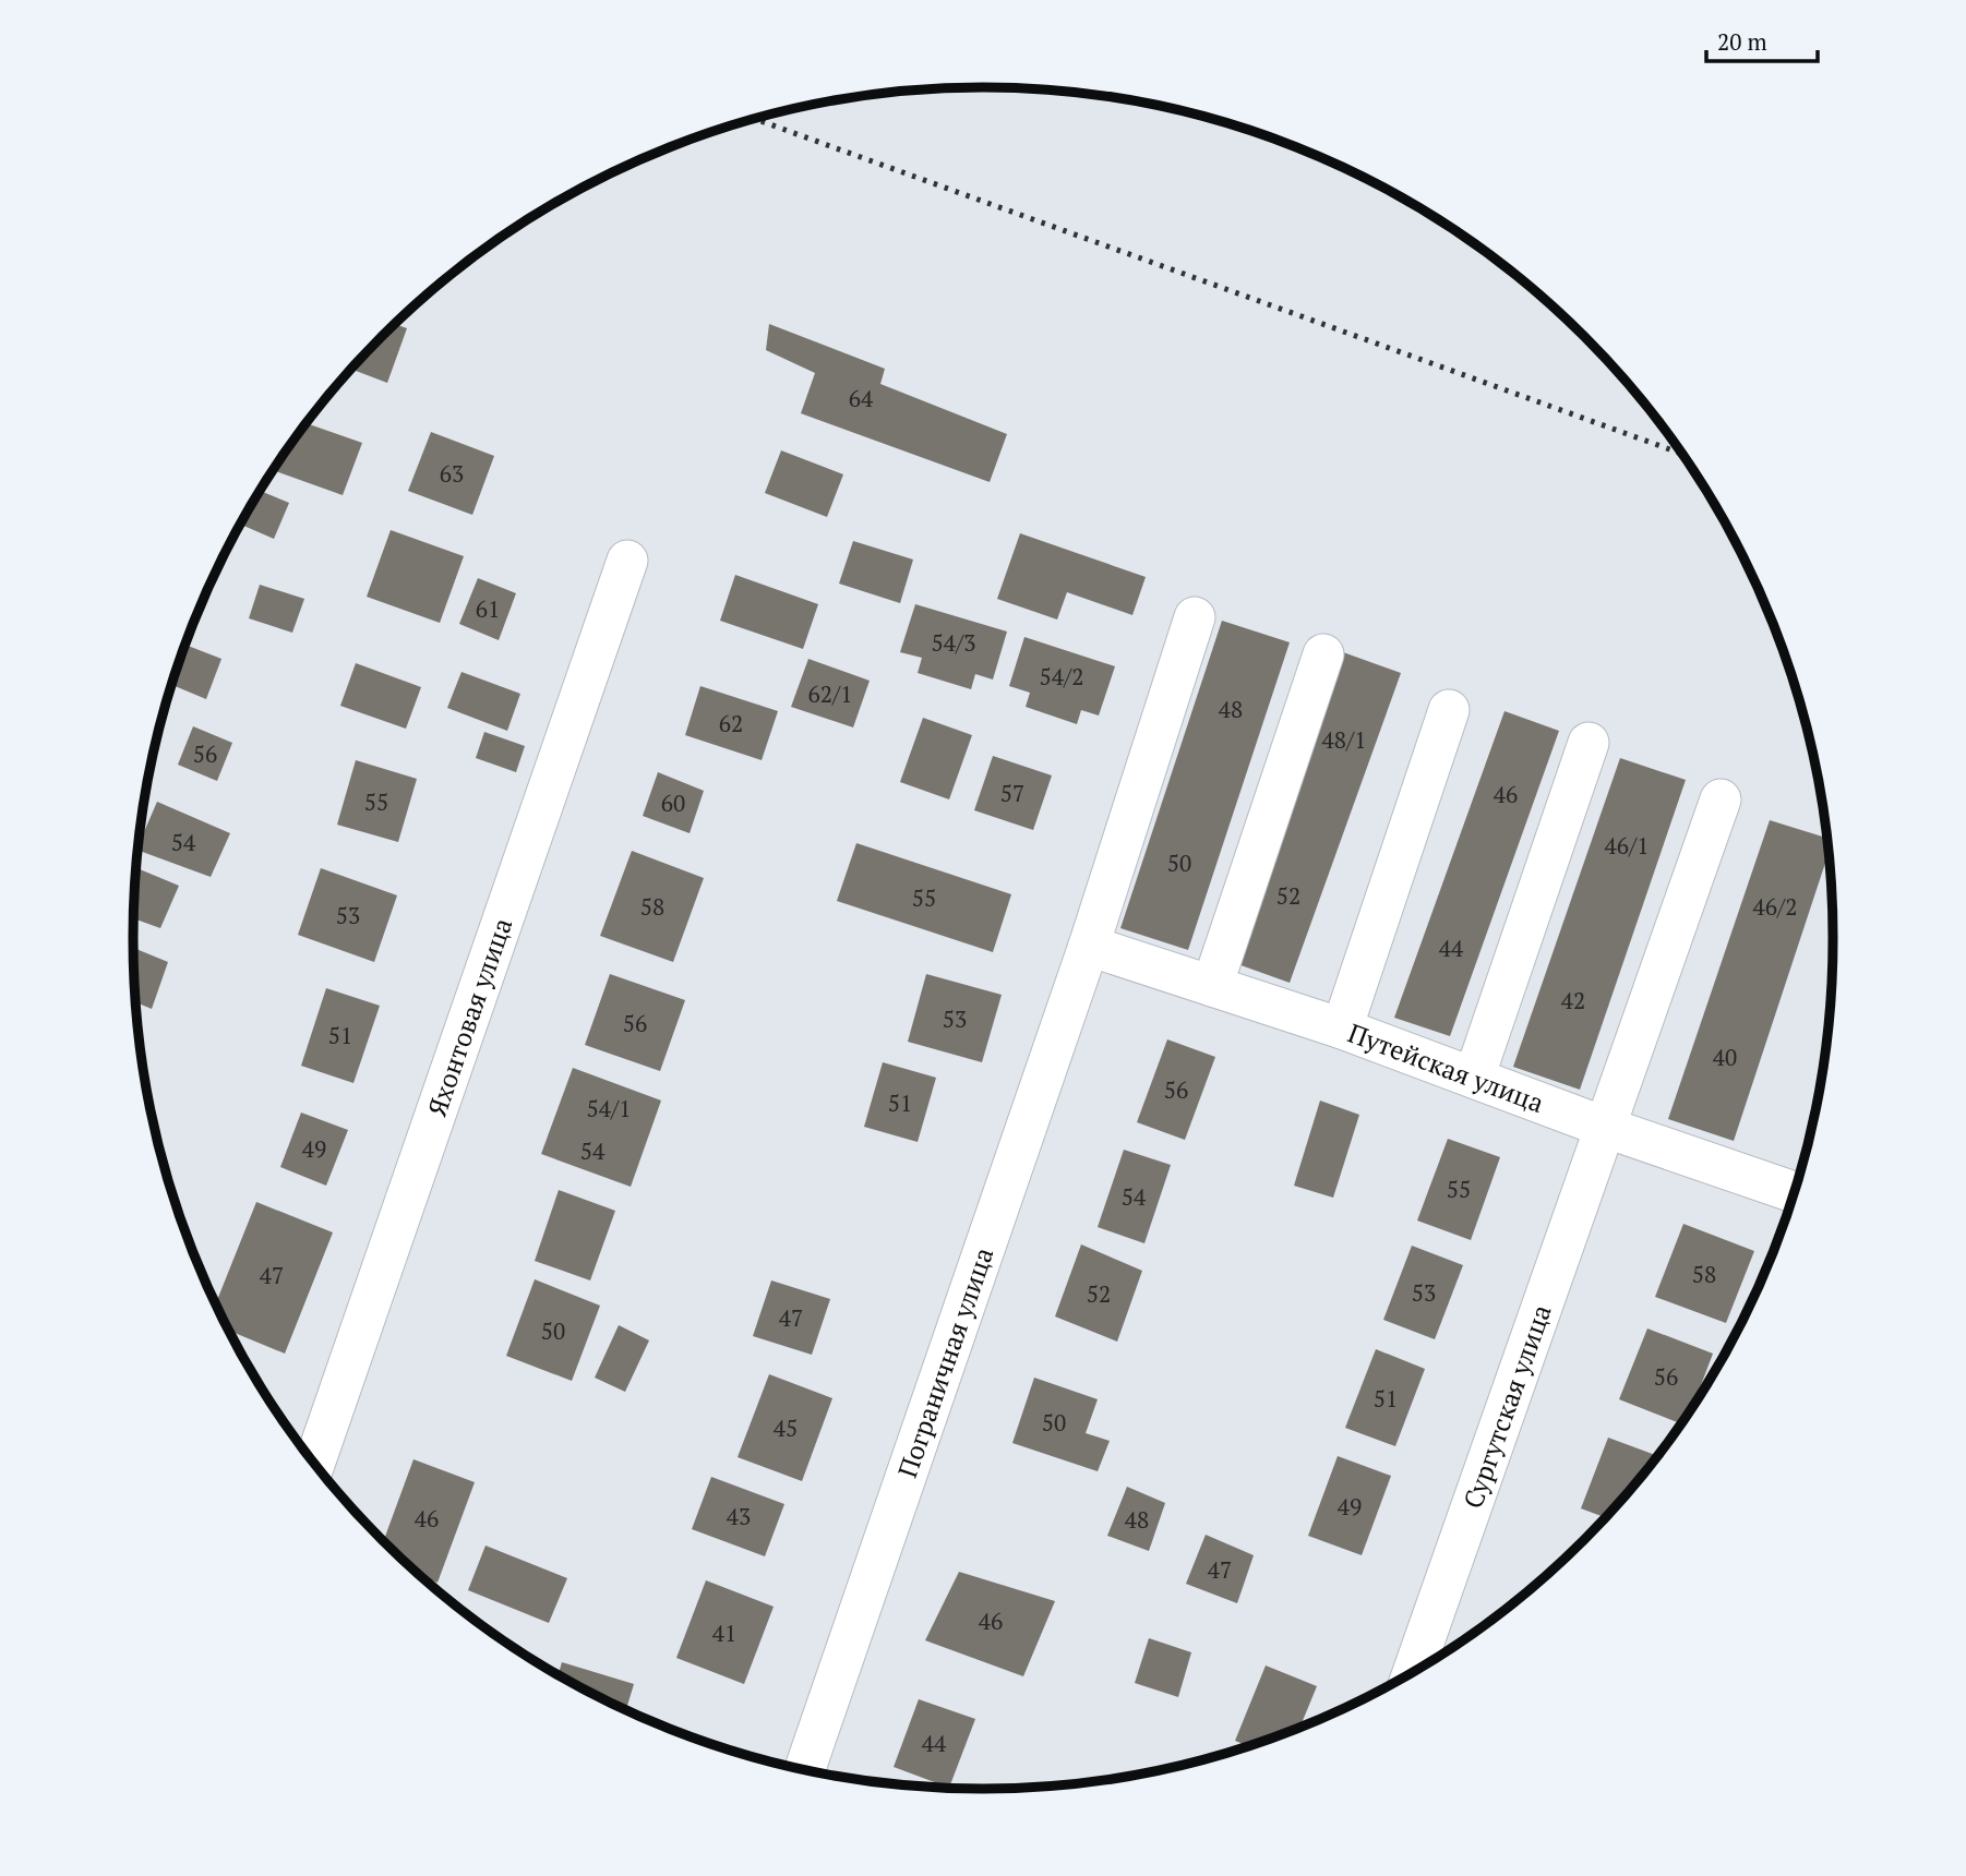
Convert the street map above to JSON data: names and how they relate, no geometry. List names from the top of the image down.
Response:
{
  "streets": {
    "street": [
      "Яхонтовая улица",
      "Путейская улица",
      "Пограничная улица",
      "Сургутская улица"
    ]
  },
  "crossings": [
    ["Путейская улица", "Пограничная улица"],
    ["Путейская улица", "Сургутская улица"]
  ],
  "house_numbers": [
    "64",
    "63",
    "61",
    "54/3",
    "54/2",
    "62/1",
    "48",
    "62",
    "48/1",
    "56",
    "57",
    "46",
    "55",
    "60",
    "54",
    "46/1",
    "50",
    "52",
    "55",
    "58",
    "46/2",
    "53",
    "44",
    "42",
    "53",
    "56",
    "51",
    "40",
    "56",
    "51",
    "54/1",
    "49",
    "54",
    "55",
    "54",
    "58",
    "47",
    "53",
    "52",
    "47",
    "50",
    "56",
    "51",
    "50",
    "45",
    "49",
    "43",
    "46",
    "48",
    "47",
    "46",
    "41",
    "44"
  ],
  "scale_bar": "20 m"
}
